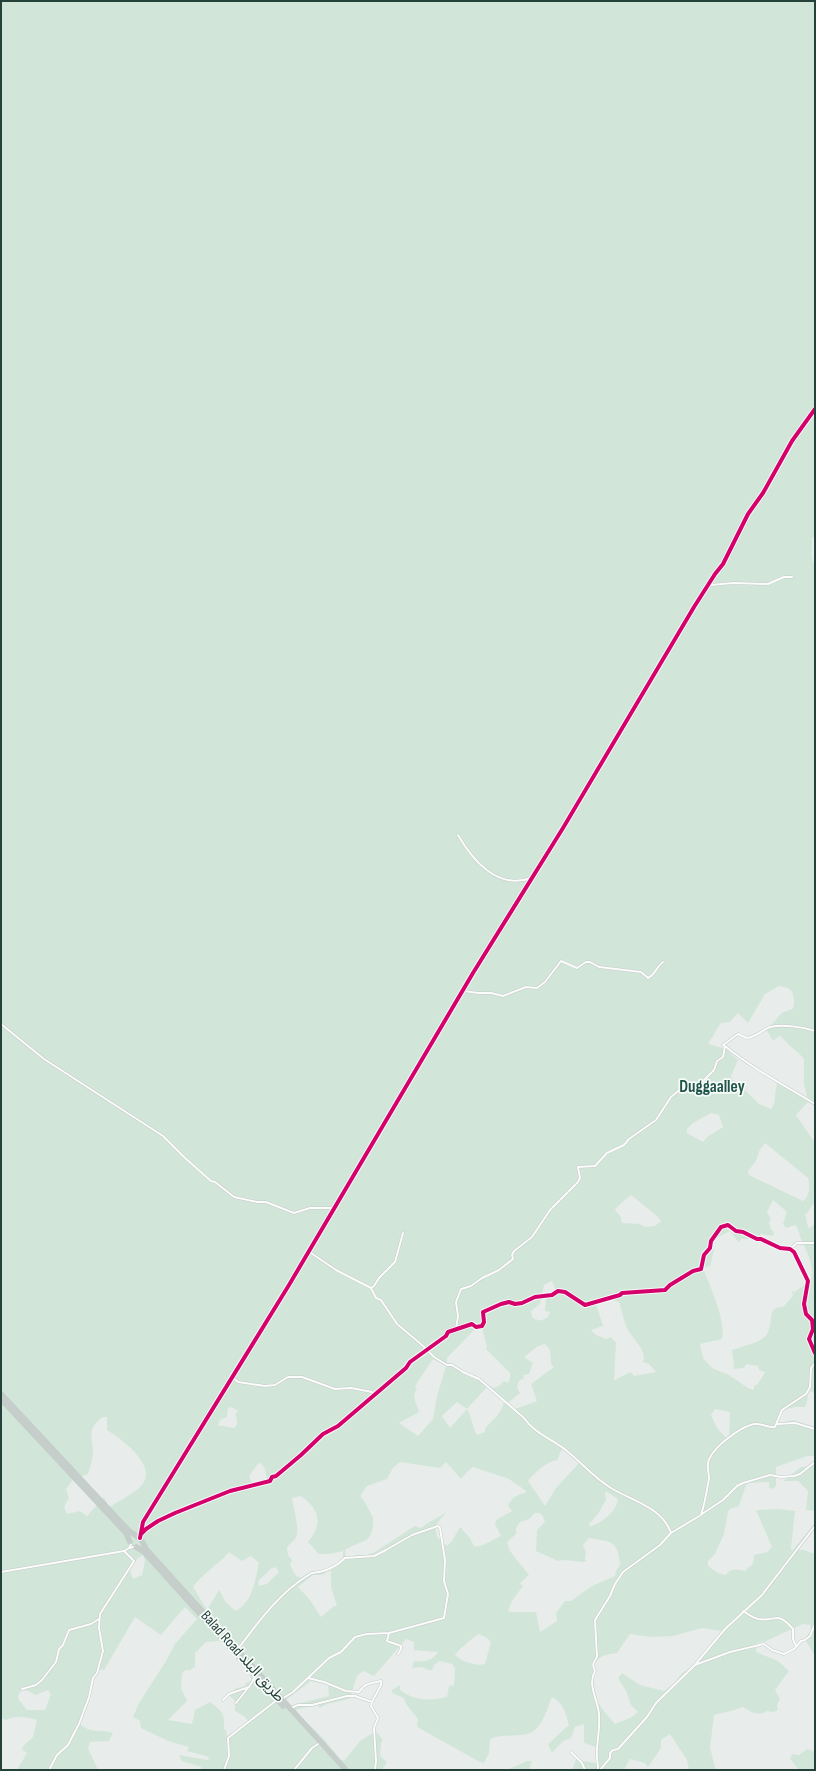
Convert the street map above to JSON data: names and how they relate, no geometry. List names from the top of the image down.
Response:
{
  "streets": {
    "highway": ["Balad Road طريق البلد"]
  },
  "districts": ["Duggaalley"]
}
